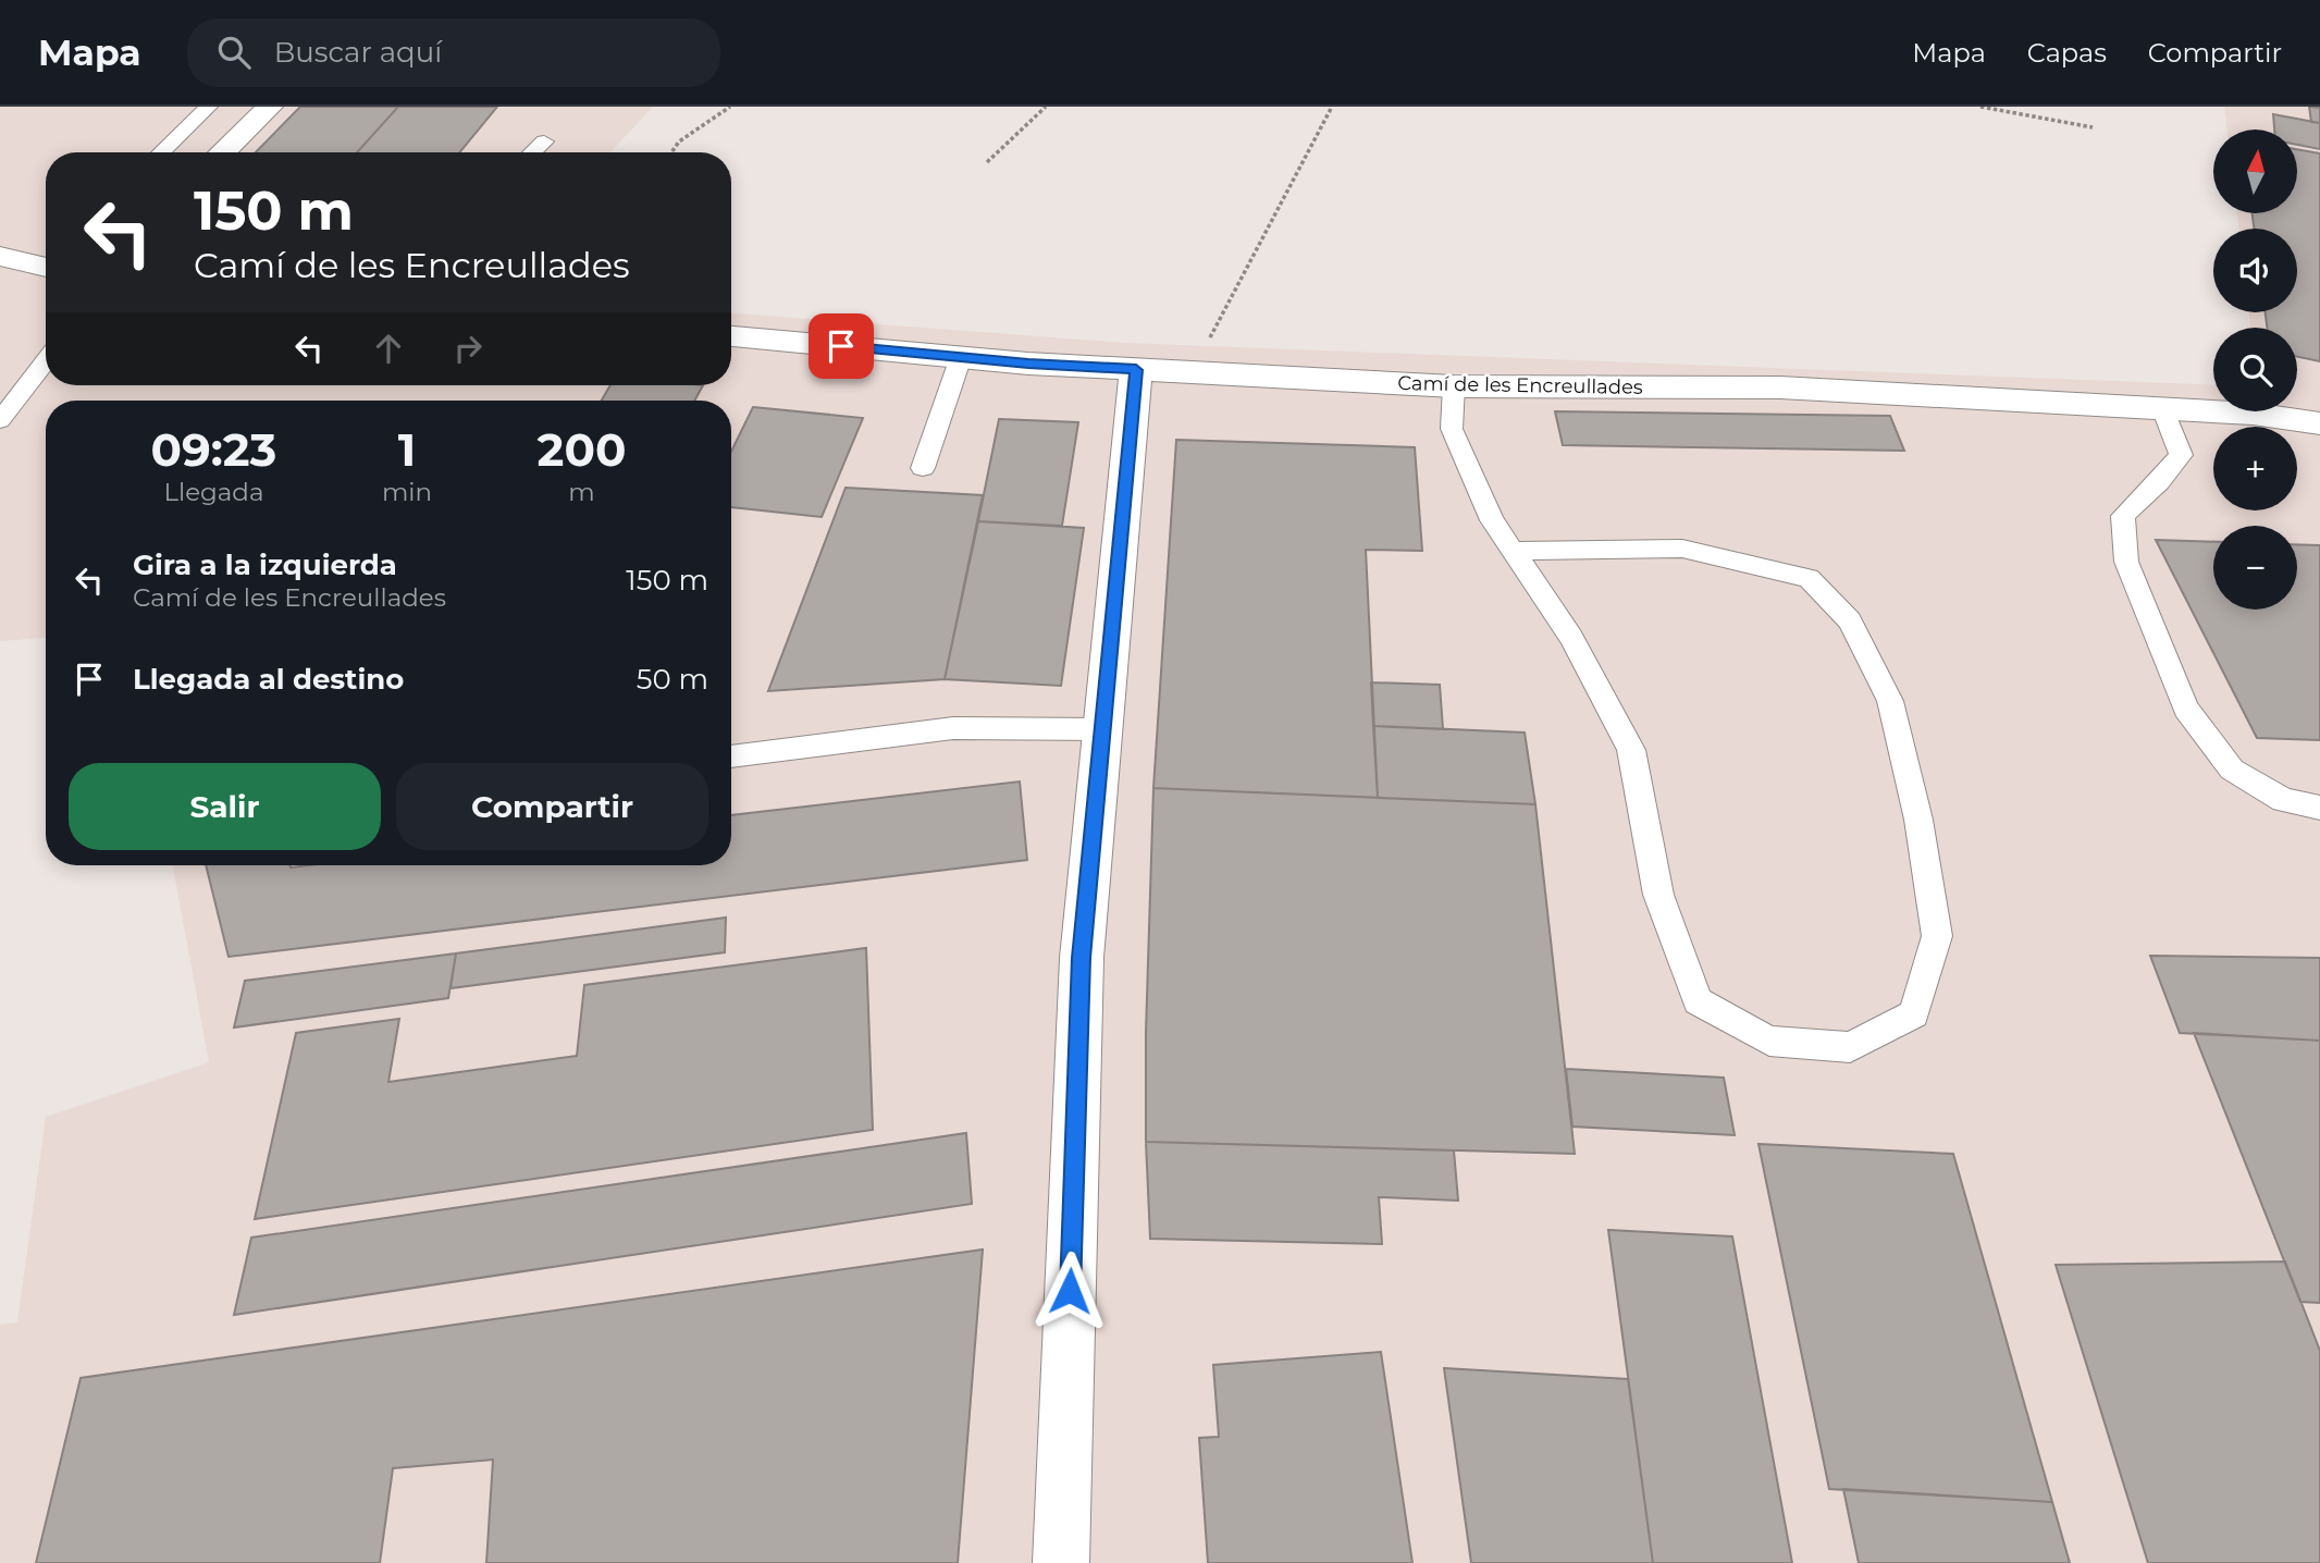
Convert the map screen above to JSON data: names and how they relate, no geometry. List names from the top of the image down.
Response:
{
  "streets": {
    "street": ["Camí de les Encreullades"]
  },
  "north": "top",
  "page": {
    "header": "Mapa",
    "search": "Buscar aquí",
    "nav": ["Mapa", "Capas", "Compartir"],
    "map_buttons": ["+", "−"],
    "turn": ["150 m", "Camí de les Encreullades"],
    "eta": [
      "09:23",
      "Llegada",
      "1",
      "min",
      "200",
      "m"
    ],
    "list": [
      {
        "name": "Gira a la izquierda",
        "note": "Camí de les Encreullades",
        "value": "150 m"
      },
      {
        "name": "Llegada al destino",
        "value": "50 m"
      }
    ],
    "buttons": ["Salir", "Compartir"]
  }
}
